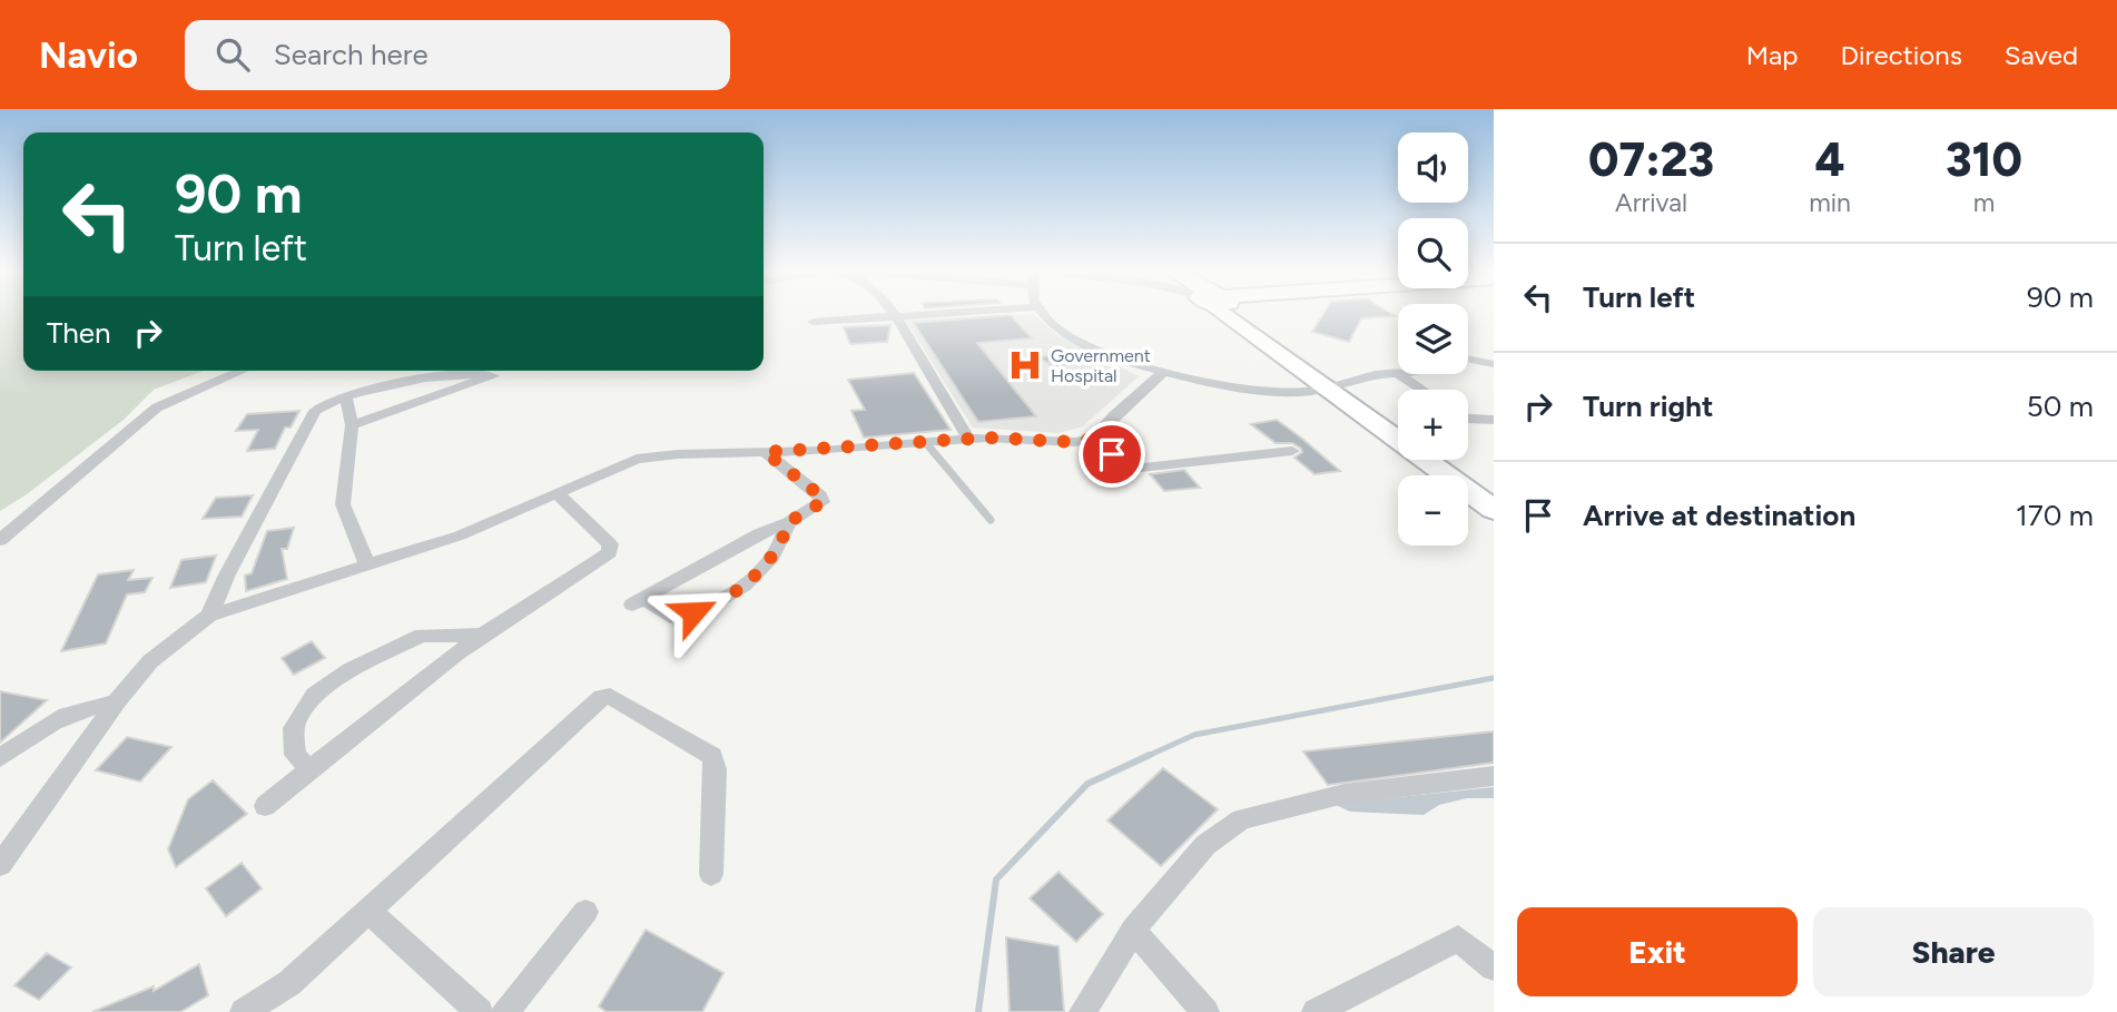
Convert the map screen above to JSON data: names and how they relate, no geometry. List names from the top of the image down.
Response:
{
  "places": {
    "hospital": ["Government Hospital"]
  },
  "page": {
    "header": "Navio",
    "search": "Search here",
    "nav": ["Map", "Directions", "Saved"],
    "eta": [
      "07:23",
      "Arrival",
      "4",
      "min",
      "310",
      "m"
    ],
    "map_buttons": ["+", "−"],
    "turn": ["90 m", "Turn left"],
    "list": [
      {
        "name": "Turn left",
        "value": "90 m"
      },
      {
        "name": "Turn right",
        "value": "50 m"
      },
      {
        "name": "Arrive at destination",
        "value": "170 m"
      }
    ],
    "then": "Then",
    "buttons": ["Exit", "Share"]
  }
}
